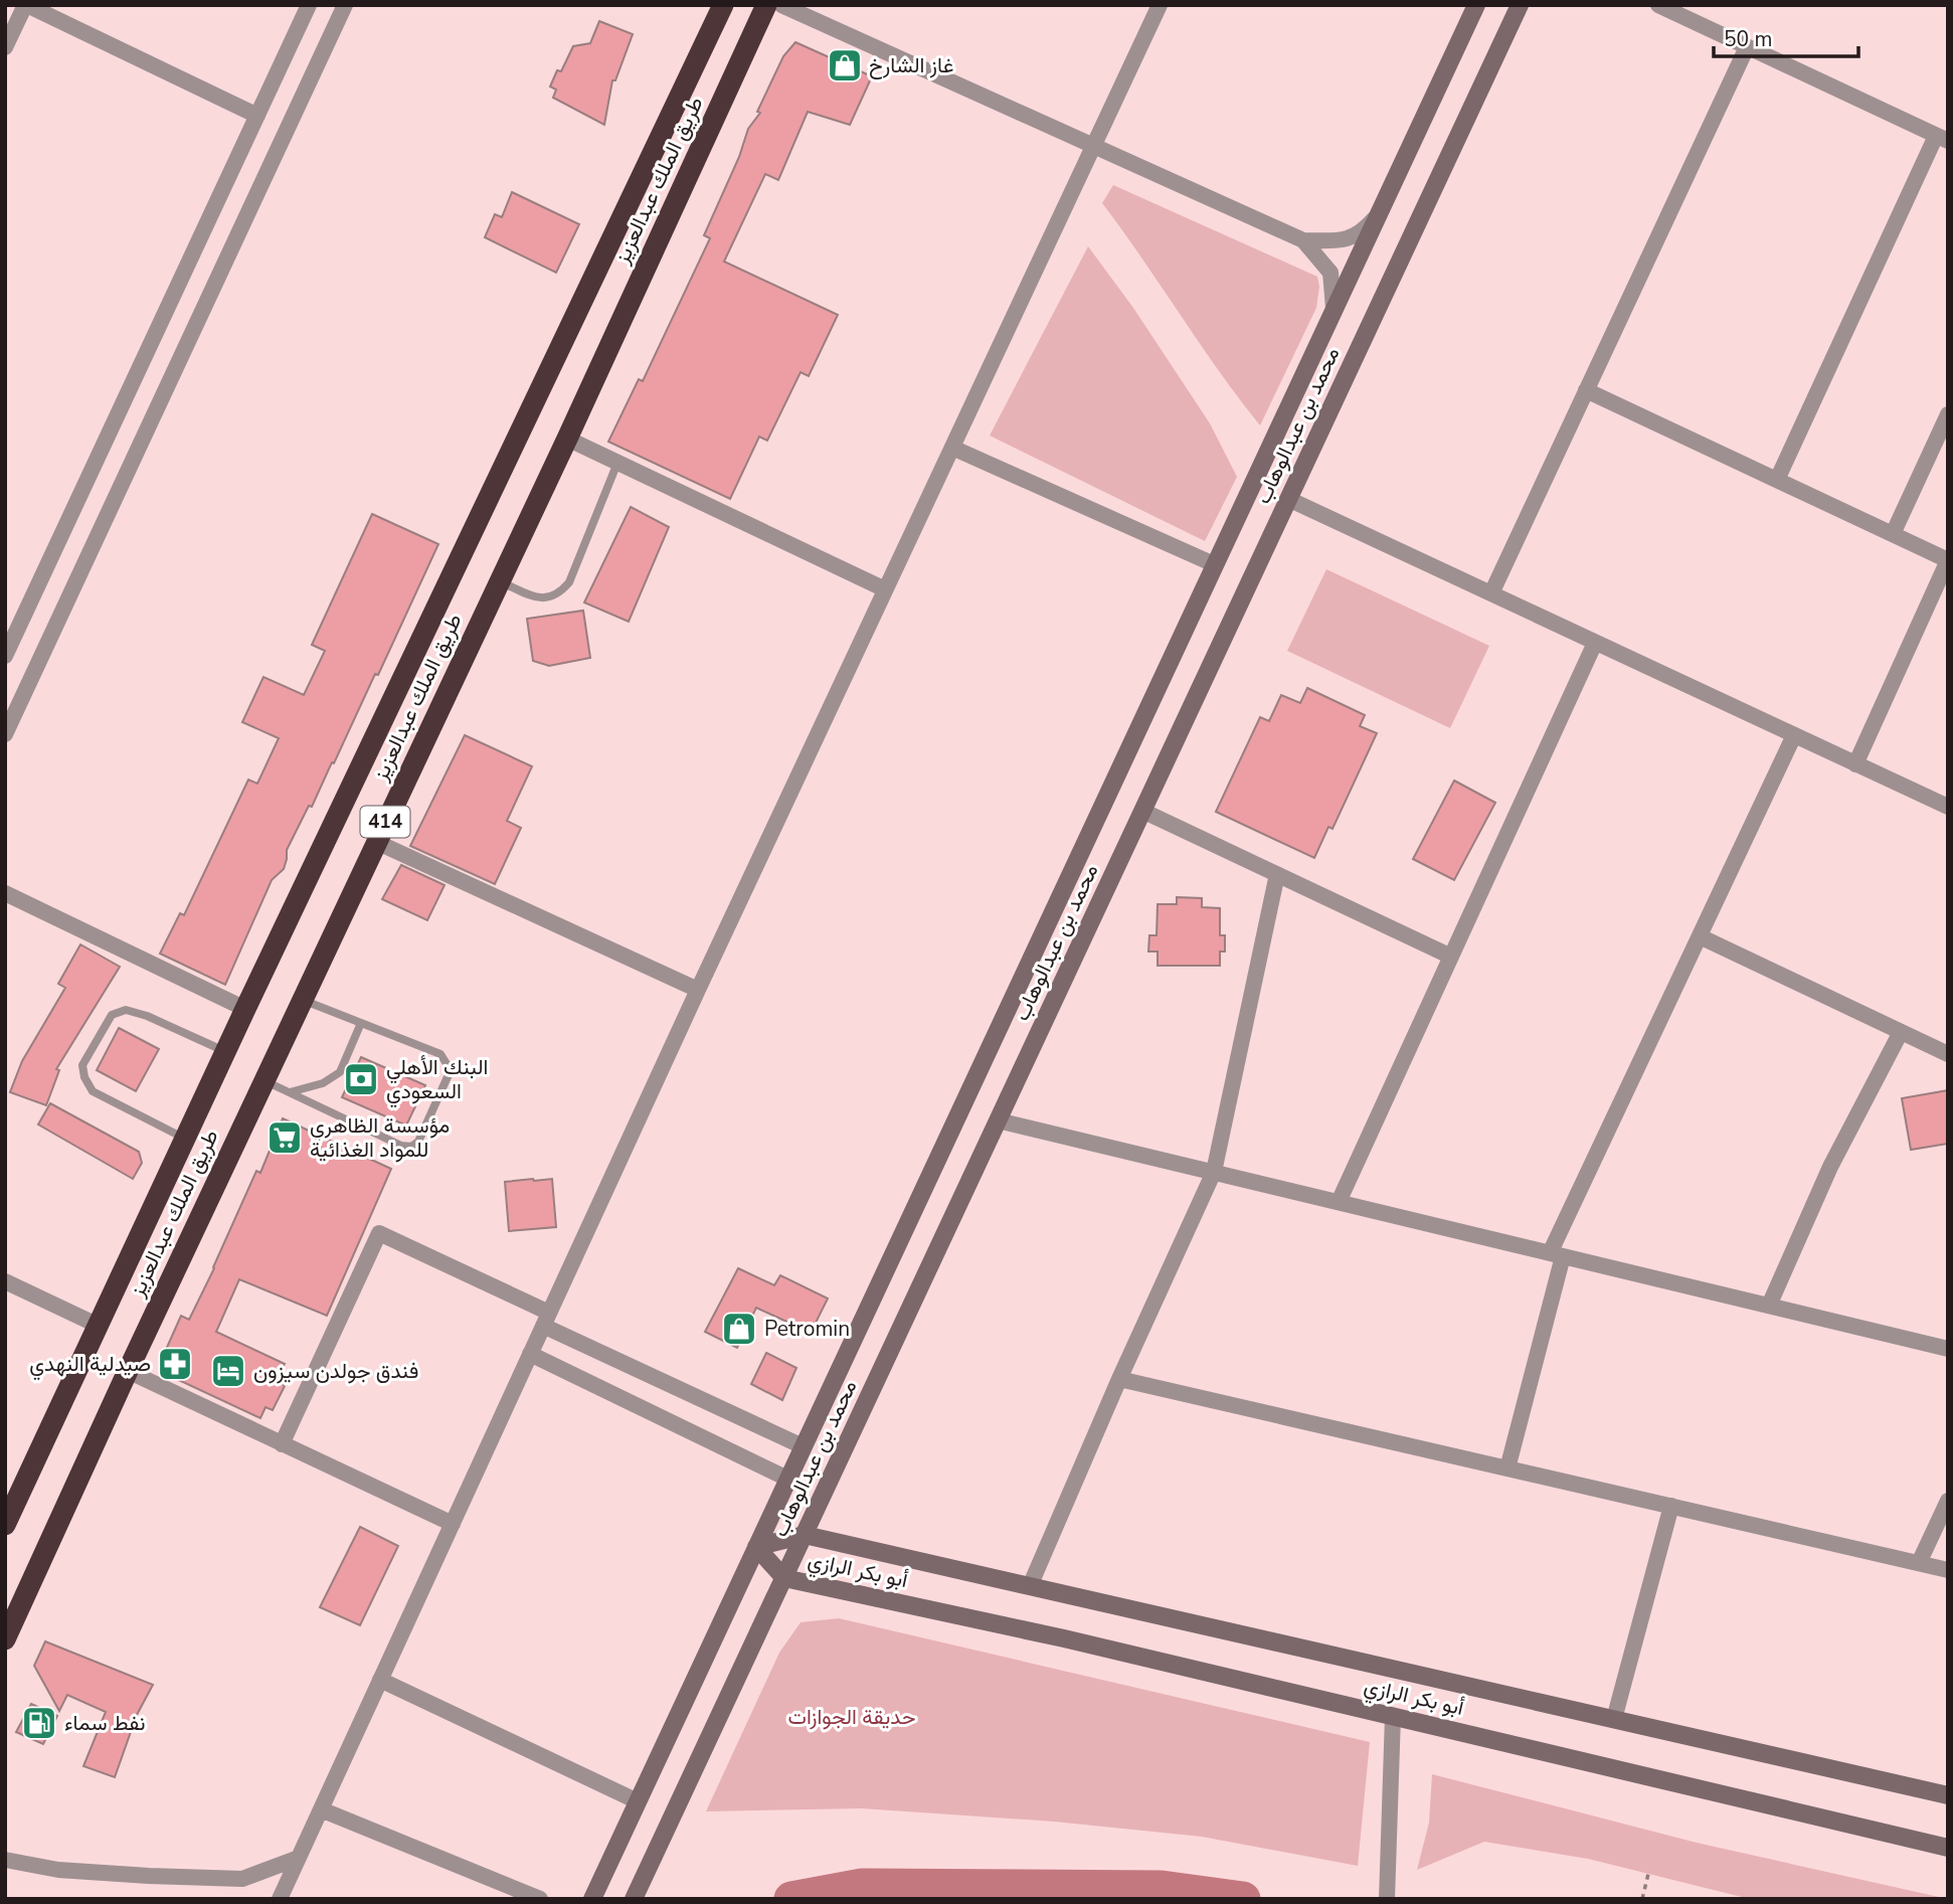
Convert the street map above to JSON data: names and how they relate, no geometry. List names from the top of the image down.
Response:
{
  "streets": {
    "highway": ["طريق الملك عبدالعزيز", "414"],
    "street": ["محمد بن عبدالوهاب", "أبو بكر الرازي"]
  },
  "crossings": [
    ["محمد بن عبدالوهاب", "أبو بكر الرازي"]
  ],
  "parks": ["حديقة الجوازات"],
  "places": {
    "shop": ["غاز الشارخ", "Petromin"],
    "bank": ["البنك الأهلي السعودي"],
    "supermarket": ["مؤسسة الظاهري للمواد الغذائية"],
    "pharmacy": ["صيدلية النهدي"],
    "hotel": ["فندق جولدن سيزون"],
    "fuel station": ["نفط سماء"]
  },
  "scale_bar": "50 m"
}
